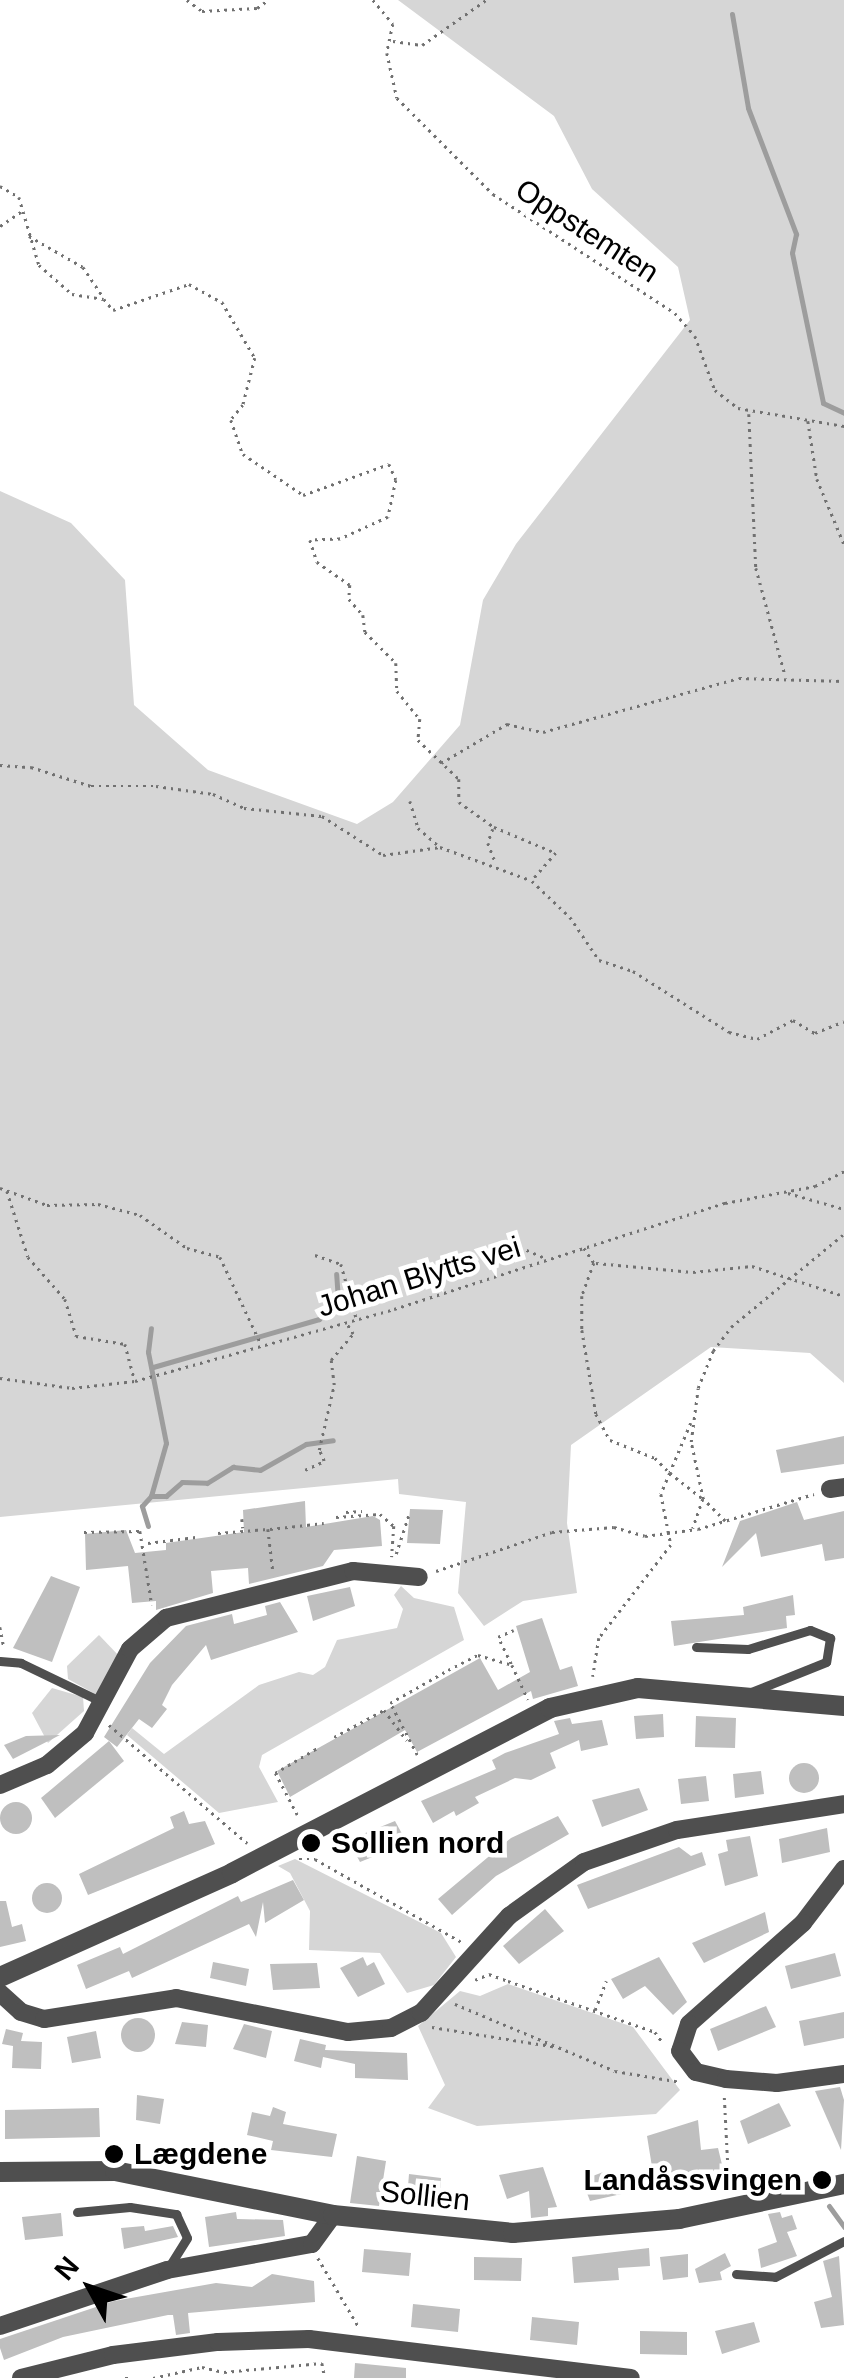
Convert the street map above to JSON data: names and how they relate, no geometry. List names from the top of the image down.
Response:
{
  "streets": {
    "street": ["Sollien"],
    "path": ["Oppstemten", "Johan Blytts vei"]
  },
  "places": ["Sollien nord", "Lægdene", "Landåssvingen"],
  "north": "top left"
}
